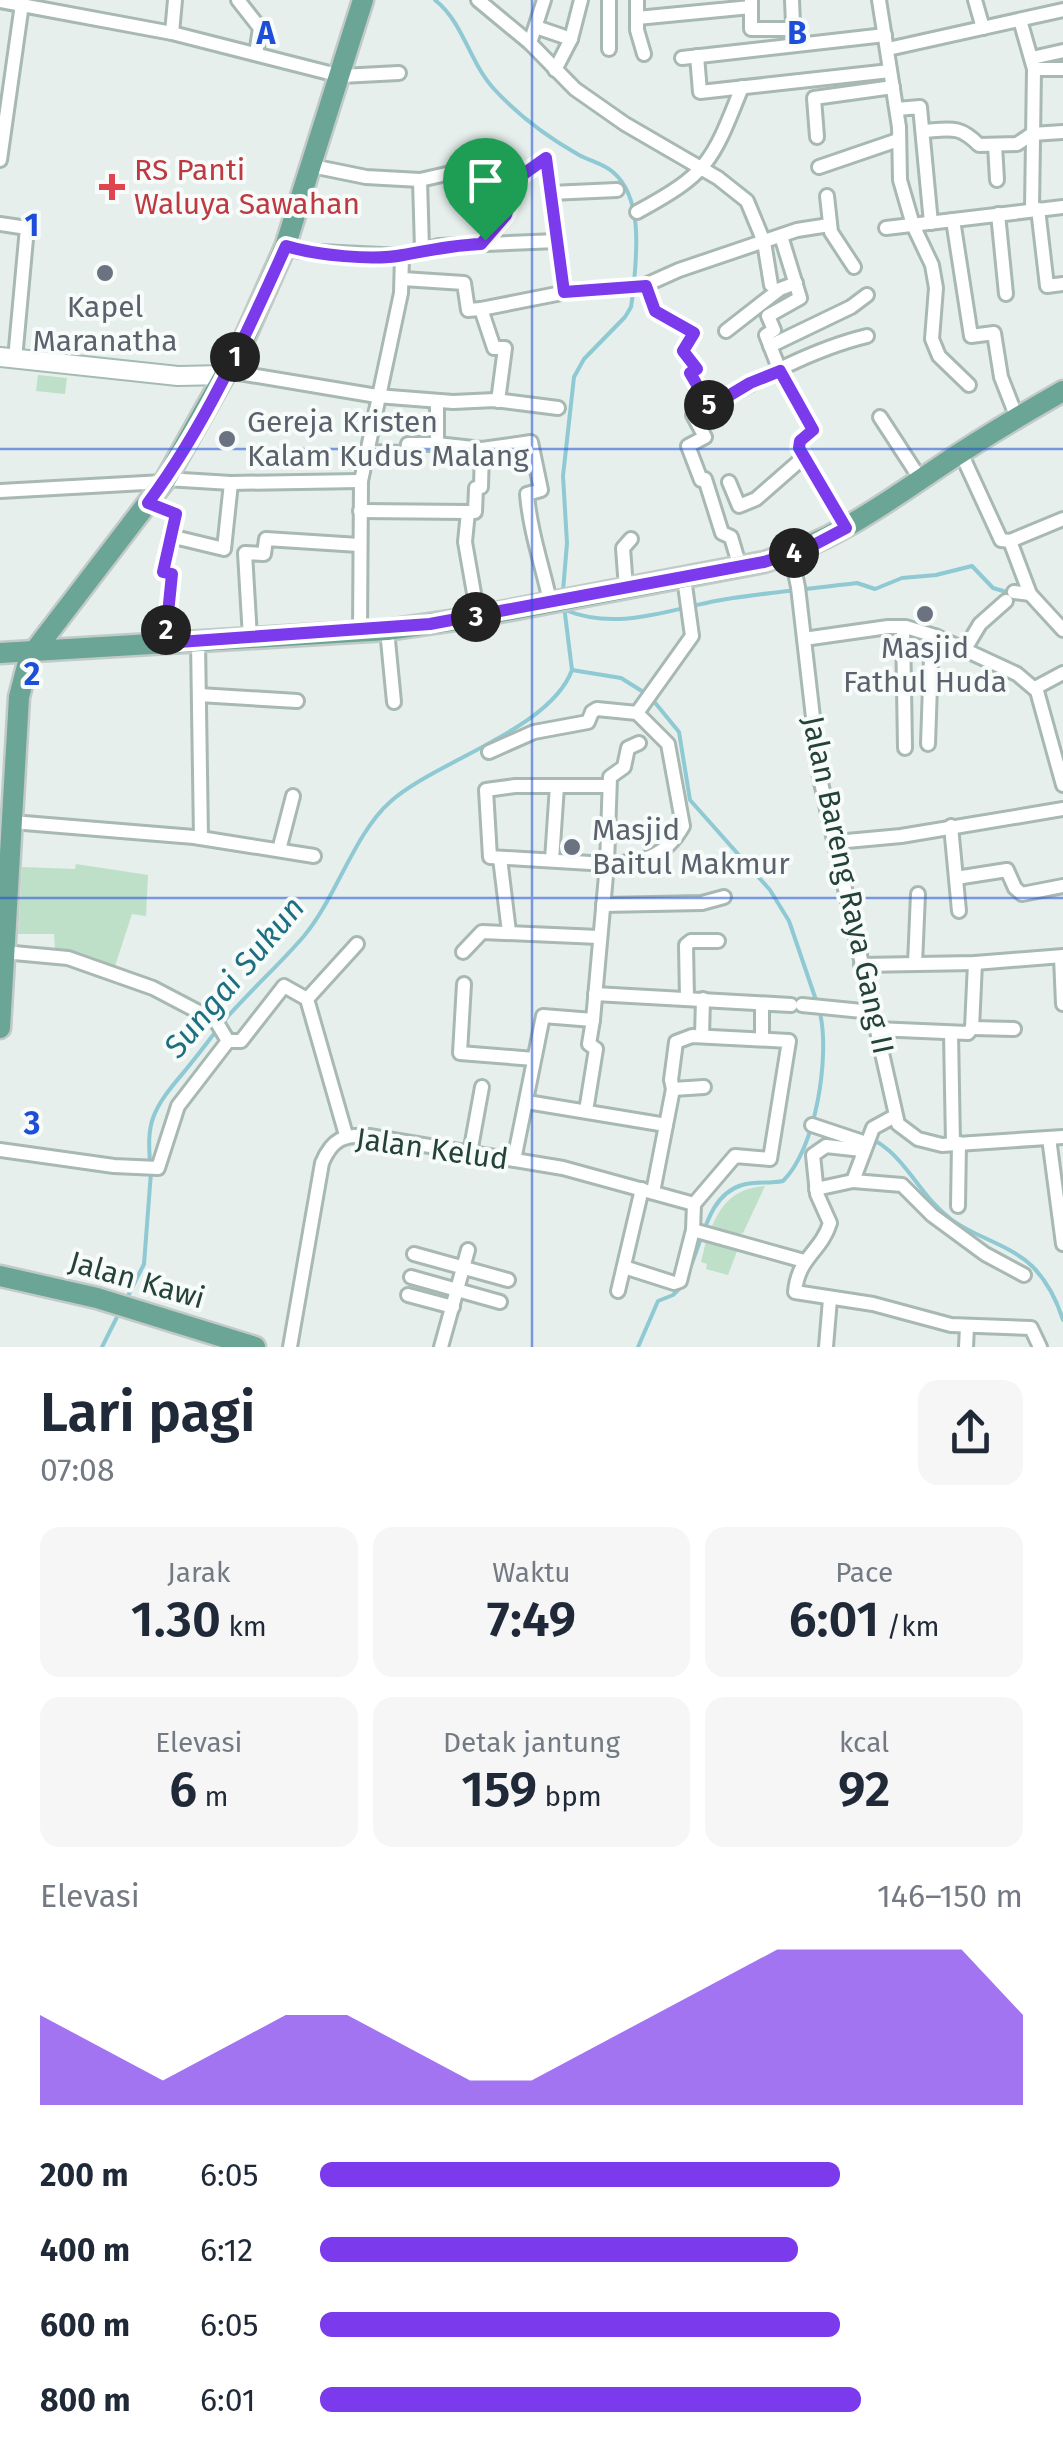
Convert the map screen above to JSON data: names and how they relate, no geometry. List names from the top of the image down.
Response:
{
  "streets": {
    "main road": ["Jalan Kawi"],
    "street": ["Jalan Bareng Raya Gang II", "Jalan Kelud"]
  },
  "water": ["Sungai Sukun"],
  "places": {
    "health": ["RS Panti Waluya Sawahan"],
    "other": [
      "Kapel Maranatha",
      "Gereja Kristen Kalam Kudus Malang",
      "Masjid Fathul Huda",
      "Masjid Baitul Makmur"
    ]
  },
  "page": {
    "pins": [
      "1",
      "5",
      "4",
      "3",
      "2"
    ],
    "heading": ["Lari pagi", "07:08"],
    "stats": [
      ["Jarak", "1.30 km"],
      ["Waktu", "7:49"],
      ["Pace", "6:01 /km"],
      ["Elevasi", "6 m"],
      ["Detak jantung", "159 bpm"],
      ["kcal", "92"]
    ],
    "chart": ["Elevasi", "146–150 m"],
    "list": [
      {
        "name": "200 m",
        "note": "6:05"
      },
      {
        "name": "400 m",
        "note": "6:12"
      },
      {
        "name": "600 m",
        "note": "6:05"
      },
      {
        "name": "800 m",
        "note": "6:01"
      }
    ]
  },
  "grid": {
    "columns": ["A", "B"],
    "rows": ["1", "2", "3"]
  }
}
